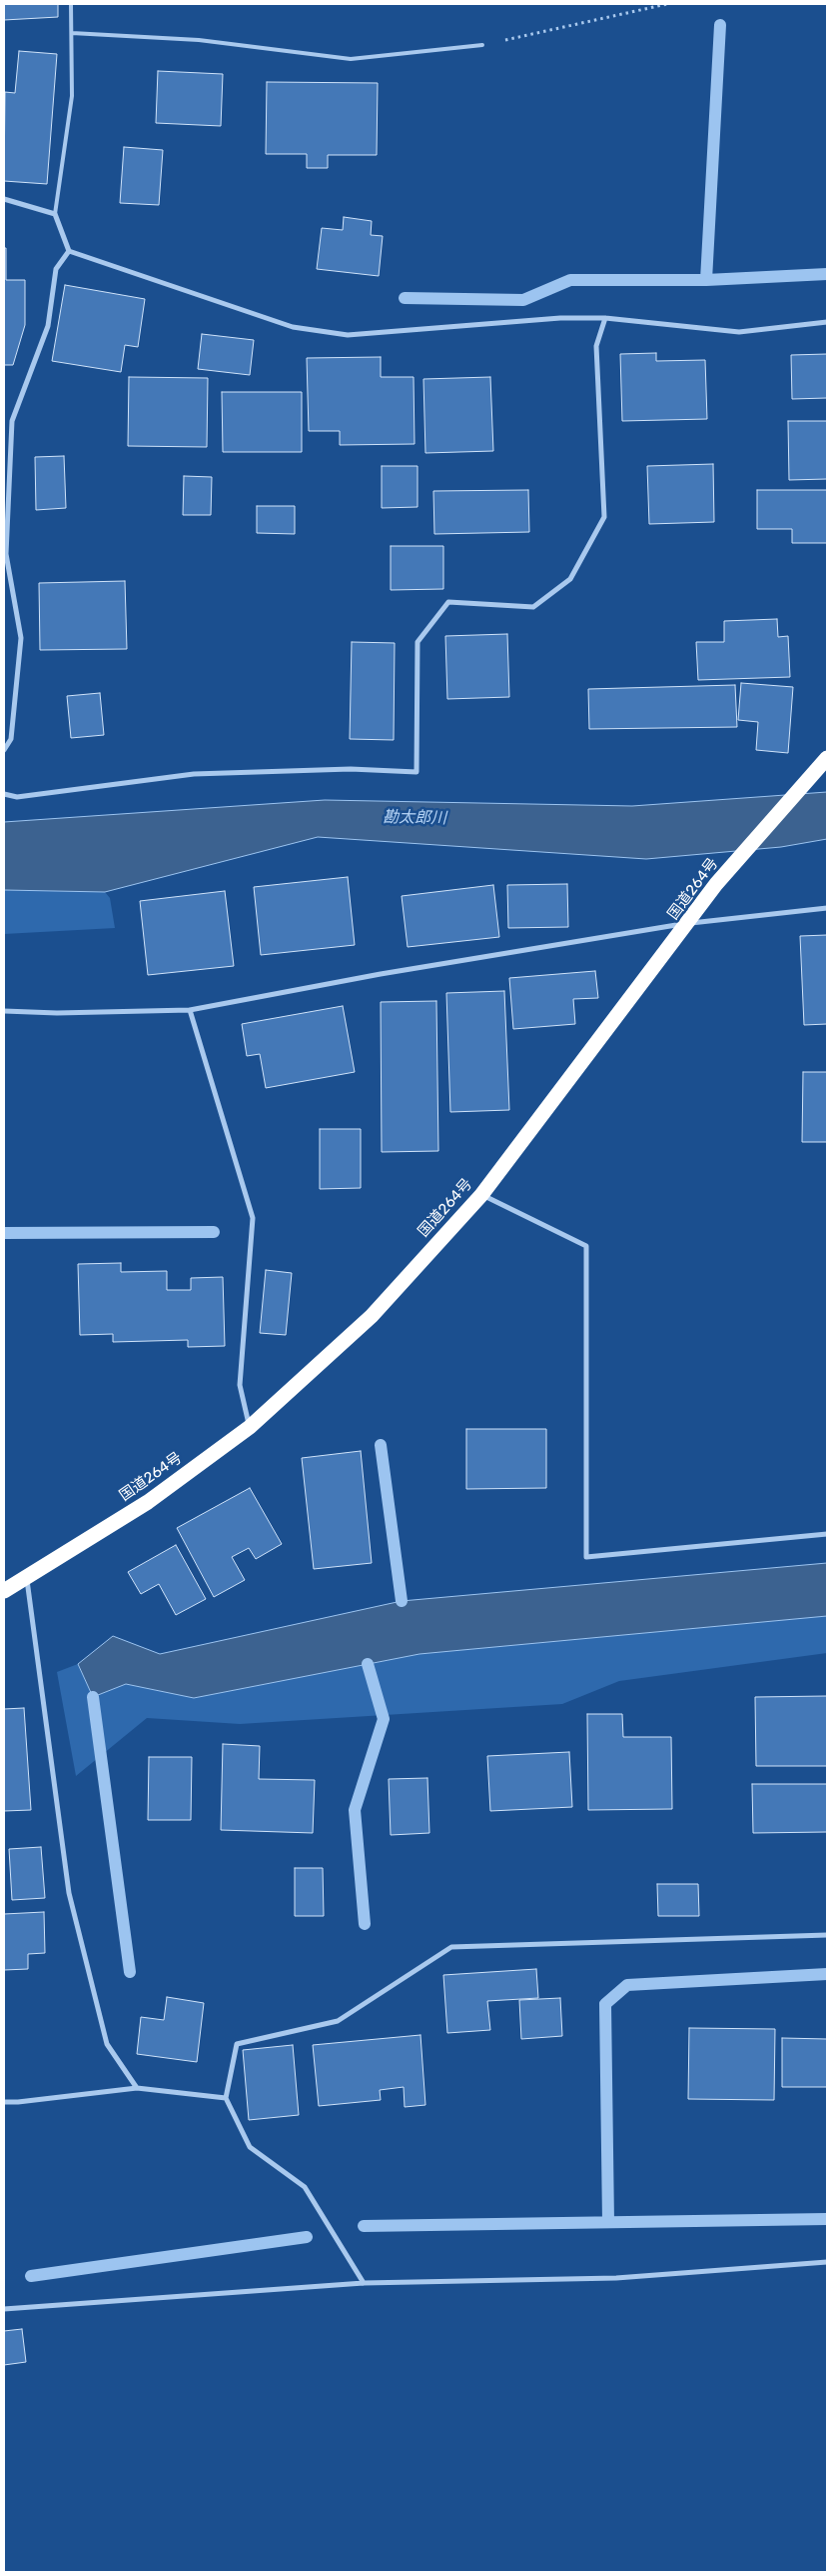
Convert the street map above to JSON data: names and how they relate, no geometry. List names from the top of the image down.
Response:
{
  "streets": {
    "highway": ["国道264号"]
  },
  "water": ["勘太郎川"]
}
